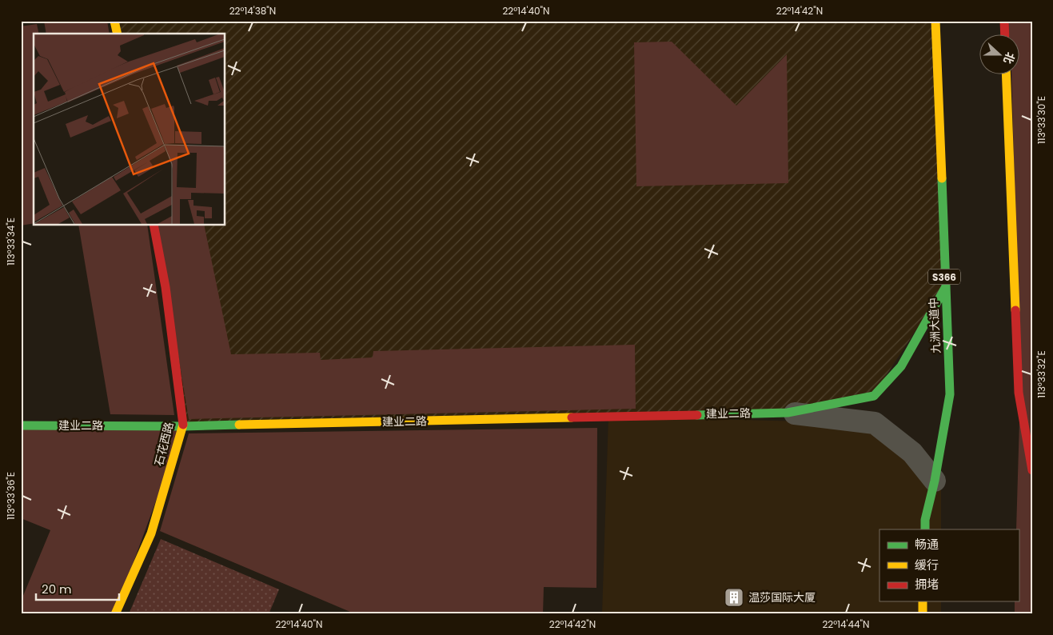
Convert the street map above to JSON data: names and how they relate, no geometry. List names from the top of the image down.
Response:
{
  "streets": {
    "main road": [
      "S366",
      "九洲大道中",
      "建业二路",
      "石花西路"
    ]
  },
  "crossings": [
    ["九洲大道中", "建业二路"],
    ["建业二路", "石花西路"]
  ],
  "places": {
    "building": ["温莎国际大厦"]
  },
  "legend": ["畅通", "缓行", "拥堵"],
  "scale_bar": "20 m",
  "north": "right",
  "coordinates": [
    "22°14'38\"N",
    "22°14'40\"N",
    "22°14'42\"N",
    "113°33'30\"E",
    "113°33'34\"E",
    "113°33'32\"E",
    "113°33'36\"E",
    "22°14'44\"N"
  ]
}
